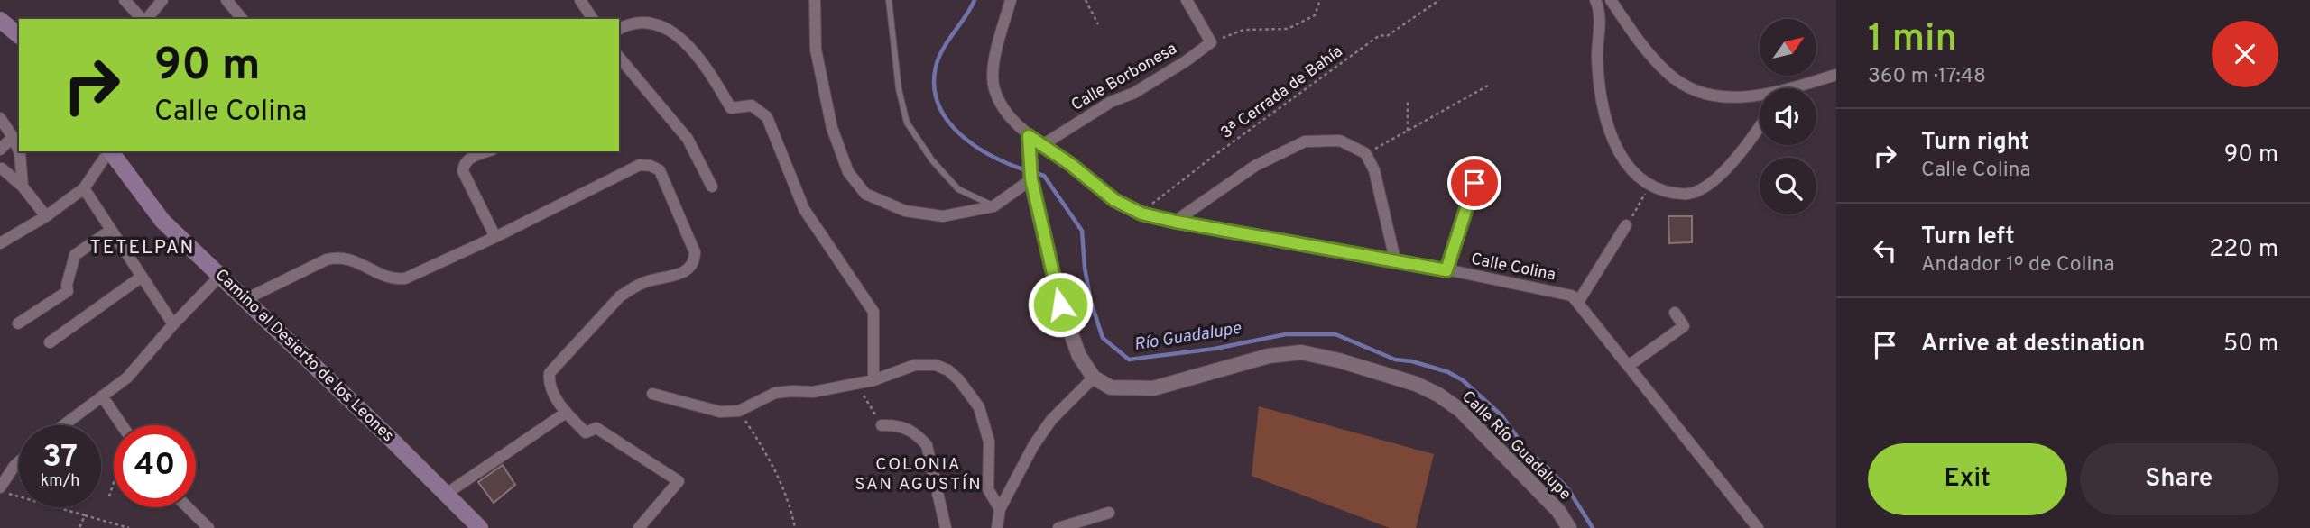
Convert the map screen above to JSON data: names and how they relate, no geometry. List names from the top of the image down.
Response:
{
  "streets": {
    "main road": ["Camino al Desierto de los Leones"],
    "street": ["Calle Borbonesa", "Calle Colina", "Calle Río Guadalupe"],
    "path": ["3ª Cerrada de Bahía"]
  },
  "crossings": [
    ["Calle Borbonesa", "Calle Colina"],
    ["3ª Cerrada de Bahía", "Calle Colina"]
  ],
  "districts": ["TETELPAN", "COLONIA SAN AGUSTÍN"],
  "water": ["Río Guadalupe"],
  "north": "top right",
  "page": {
    "heading": ["1 min", "360 m · 17:48"],
    "turn": ["90 m", "Calle Colina"],
    "list": [
      {
        "name": "Turn right",
        "note": "Calle Colina",
        "value": "90 m"
      },
      {
        "name": "Turn left",
        "note": "Andador 1º de Colina",
        "value": "220 m"
      },
      {
        "name": "Arrive at destination",
        "value": "50 m"
      }
    ],
    "speed": "37 km/h",
    "limit": "40",
    "buttons": ["Exit", "Share"]
  }
}
